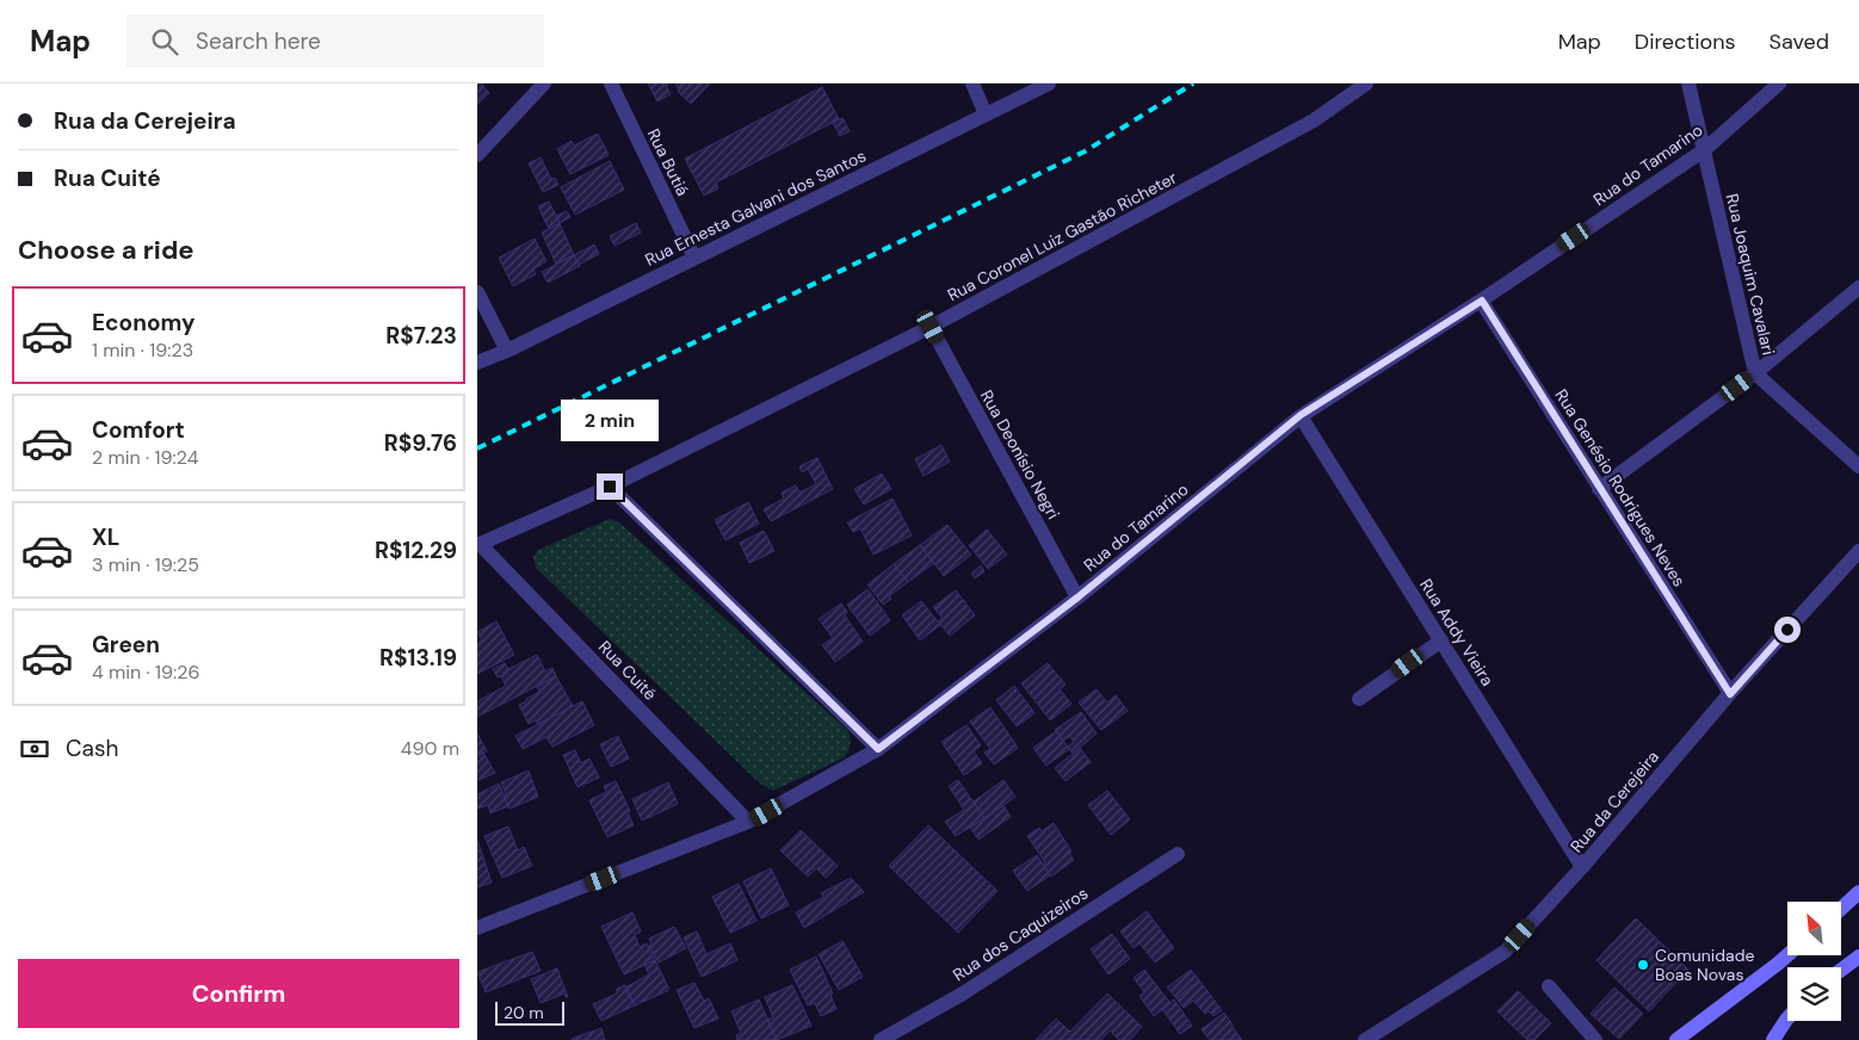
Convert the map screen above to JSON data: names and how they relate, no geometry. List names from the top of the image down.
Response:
{
  "streets": {
    "street": [
      "Rua Butiá",
      "Rua do Tamarino",
      "Rua Ernesta Galvani dos Santos",
      "Rua Coronel Luiz Gastão Richeter",
      "Rua Joaquim Cavalari",
      "Rua Deonísio Negri",
      "Rua Genésio Rodrigues Neves",
      "Rua Addy Vieira",
      "Rua Cuité",
      "Rua da Cerejeira",
      "Rua dos Caquizeiros"
    ]
  },
  "crossings": [
    ["Rua Butiá", "Rua Ernesta Galvani dos Santos"],
    ["Rua do Tamarino", "Rua Joaquim Cavalari"],
    ["Rua do Tamarino", "Rua Deonísio Negri"],
    ["Rua do Tamarino", "Rua Genésio Rodrigues Neves"],
    ["Rua do Tamarino", "Rua Addy Vieira"],
    ["Rua do Tamarino", "Rua Cuité"],
    ["Rua Coronel Luiz Gastão Richeter", "Rua Deonísio Negri"],
    ["Rua Coronel Luiz Gastão Richeter", "Rua Cuité"],
    ["Rua Genésio Rodrigues Neves", "Rua da Cerejeira"],
    ["Rua Addy Vieira", "Rua da Cerejeira"]
  ],
  "places": ["Comunidade Boas Novas"],
  "scale_bar": "20 m",
  "north": "top left",
  "page": {
    "header": "Map",
    "search": "Search here",
    "nav": ["Map", "Directions", "Saved"],
    "banner": ["Rua da Cerejeira", "Rua Cuité"],
    "heading": "Choose a ride",
    "list": [
      {
        "name": "Economy",
        "note": "1 min · 19:23",
        "value": "R$7.23"
      },
      {
        "name": "Comfort",
        "note": "2 min · 19:24",
        "value": "R$9.76"
      },
      {
        "name": "XL",
        "note": "3 min · 19:25",
        "value": "R$12.29"
      },
      {
        "name": "Green",
        "note": "4 min · 19:26",
        "value": "R$13.19"
      }
    ],
    "bubble": "2 min",
    "pay": ["Cash", "490 m"],
    "buttons": "Confirm",
    "scale": "20 m"
  }
}
